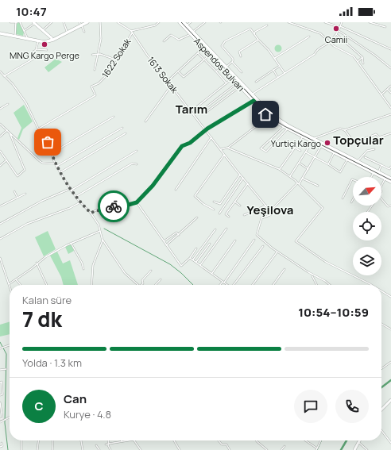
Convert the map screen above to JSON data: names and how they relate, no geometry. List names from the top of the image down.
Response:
{
  "streets": {
    "main road": ["Aspendos Bulvarı"],
    "street": ["1622 Sokak", "1613 Sokak"]
  },
  "crossings": [
    ["1622 Sokak", "1613 Sokak"]
  ],
  "districts": ["Tarım", "Topçular", "Yeşilova"],
  "places": ["Camii", "MNG Kargo Perge", "Yurtiçi Kargo"],
  "north": "top right",
  "page": {
    "status": "10:47",
    "heading": ["7 dk", "Kalan süre", "10:54–10:59"],
    "panel": ["Can", "Kurye · 4.8"],
    "bar": "Yolda · 1.3 km",
    "round": "C"
  }
}
